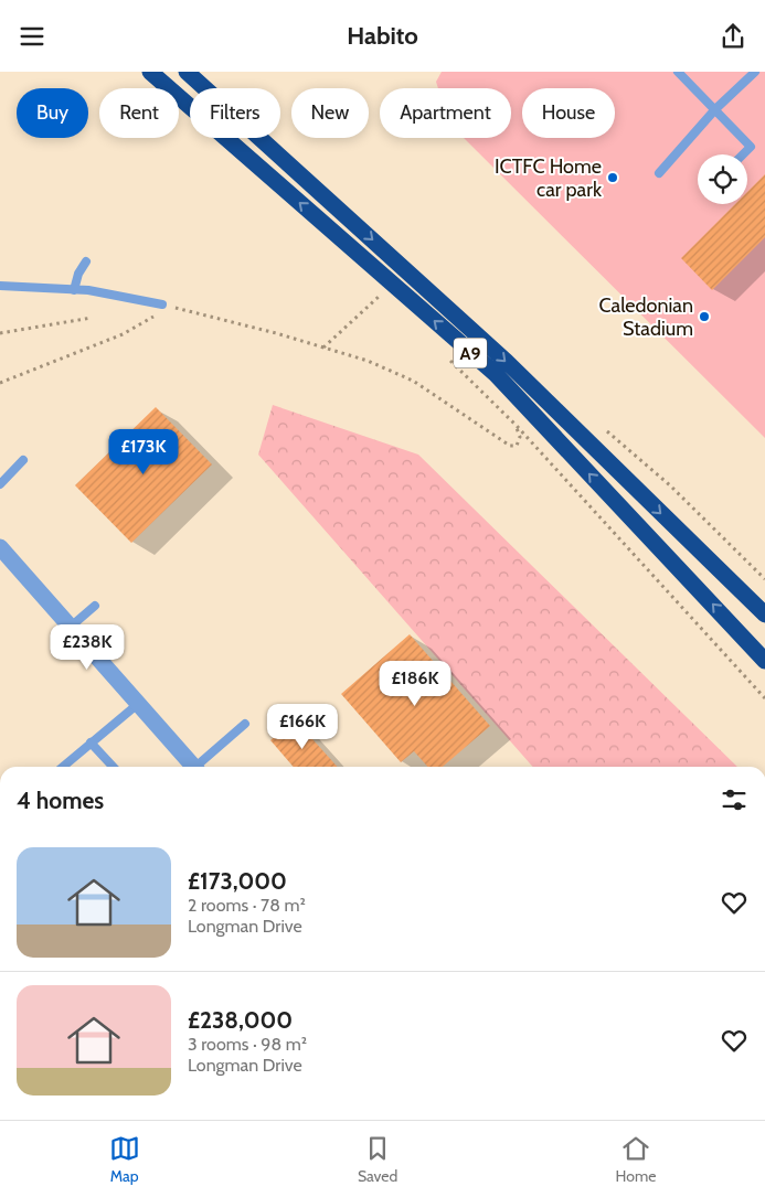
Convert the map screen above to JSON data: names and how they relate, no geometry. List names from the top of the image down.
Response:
{
  "streets": {
    "highway": ["A9"]
  },
  "places": ["ICTFC Home car park", "Caledonian Stadium"],
  "page": {
    "header": "Habito",
    "chip": [
      "Buy",
      "Rent",
      "Filters",
      "New",
      "Apartment",
      "House"
    ],
    "price": [
      "£173K",
      "£238K",
      "£186K",
      "£166K"
    ],
    "heading": "4 homes",
    "list": [
      {
        "name": "£173,000",
        "note": "2 rooms · 78 m² · Longman Drive"
      },
      {
        "name": "£238,000",
        "note": "3 rooms · 98 m² · Longman Drive"
      }
    ],
    "tabs": ["Map", "Saved", "Home"]
  }
}
